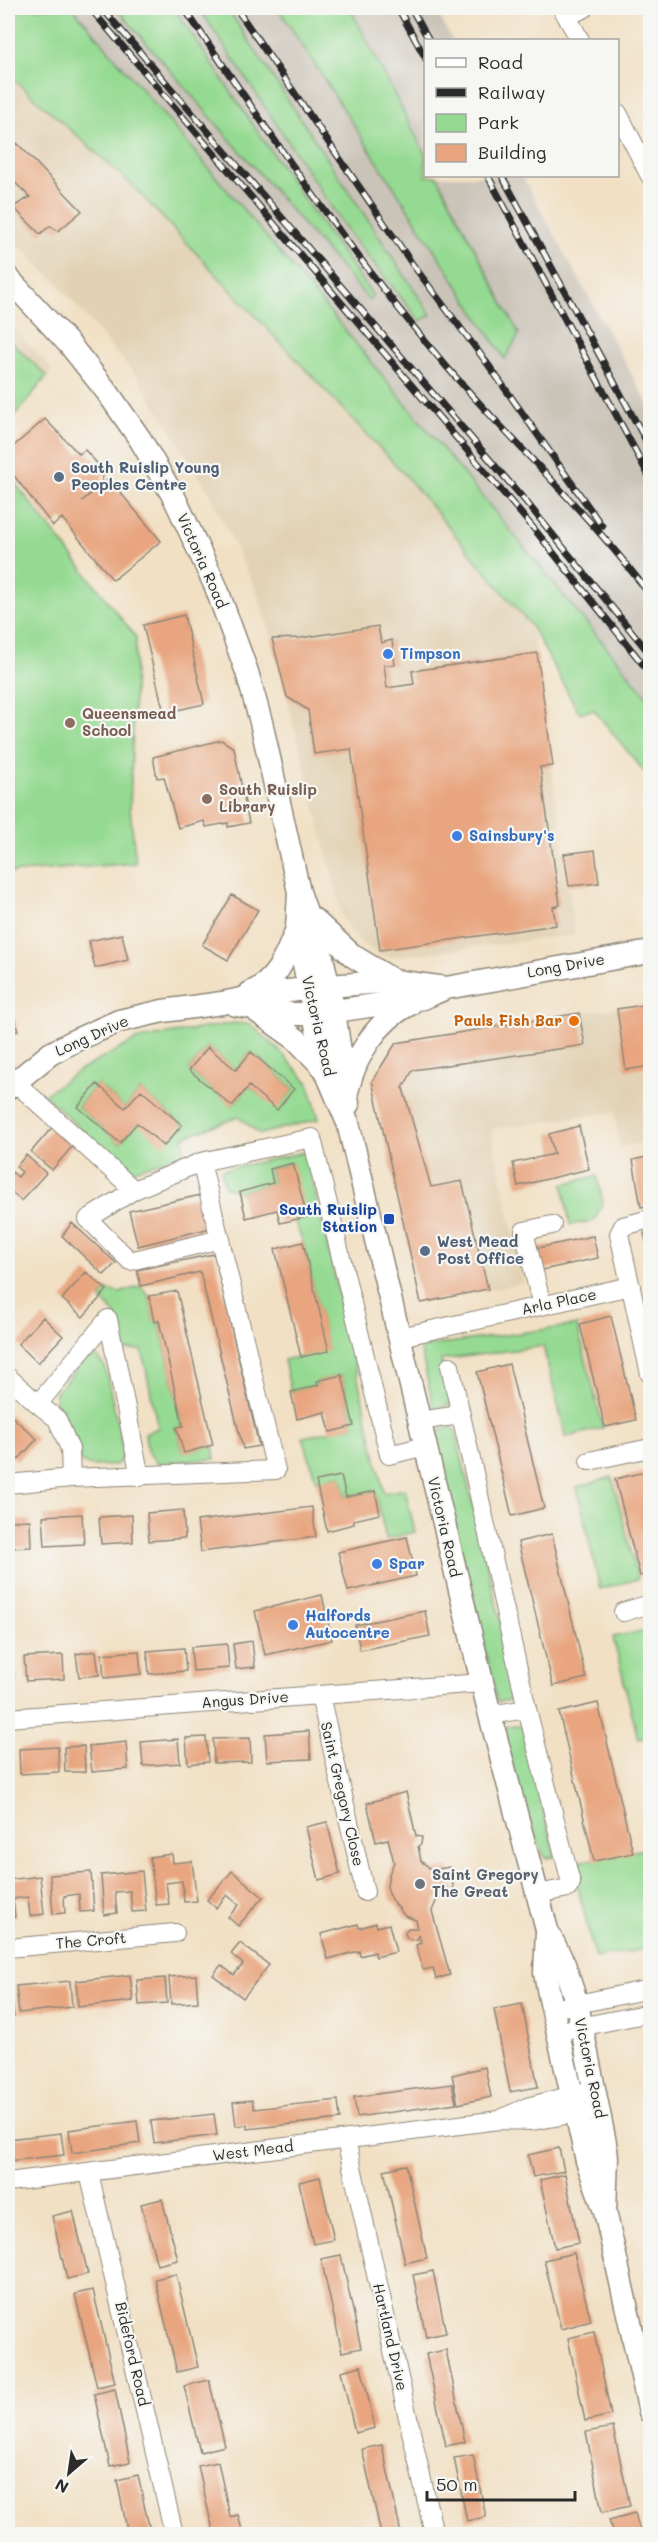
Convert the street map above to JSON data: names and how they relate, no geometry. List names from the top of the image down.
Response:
{
  "streets": {
    "street": [
      "Victoria Road",
      "Long Drive",
      "Arla Place",
      "Angus Drive",
      "Saint Gregory Close",
      "The Croft",
      "West Mead",
      "Hartland Drive",
      "Bideford Road"
    ]
  },
  "crossings": [
    ["Victoria Road", "Long Drive"],
    ["Victoria Road", "Arla Place"],
    ["Victoria Road", "Angus Drive"],
    ["Victoria Road", "West Mead"],
    ["Angus Drive", "Saint Gregory Close"],
    ["West Mead", "Hartland Drive"],
    ["West Mead", "Bideford Road"]
  ],
  "places": {
    "other": [
      "South Ruislip Young Peoples Centre",
      "Timpson",
      "Queensmead School",
      "South Ruislip Library",
      "Sainsbury's",
      "Pauls Fish Bar",
      "West Mead Post Office",
      "Spar",
      "Halfords Autocentre",
      "Saint Gregory The Great"
    ],
    "transit": ["South Ruislip Station"]
  },
  "legend": [
    "Road",
    "Railway",
    "Park",
    "Building"
  ],
  "scale_bar": "50 m",
  "north": "bottom left"
}
